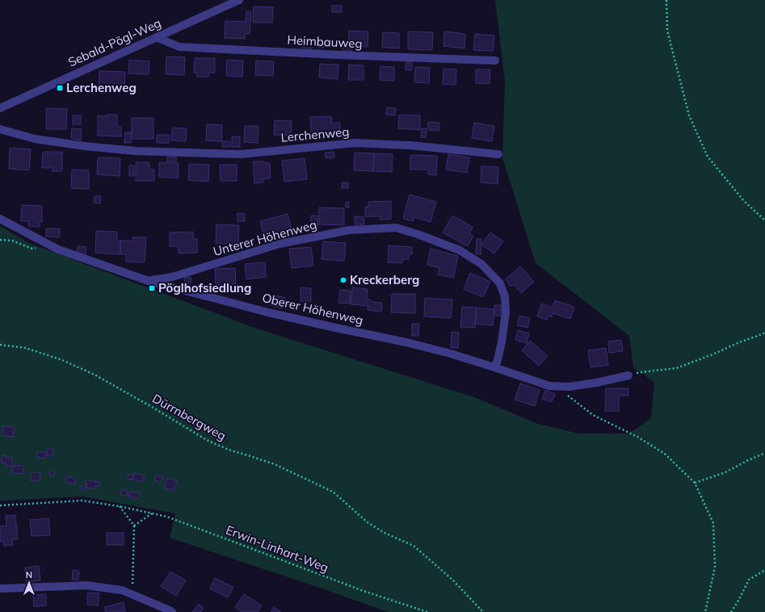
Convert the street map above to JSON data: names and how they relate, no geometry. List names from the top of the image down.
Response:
{
  "streets": {
    "street": [
      "Heimbauweg",
      "Sebald-Pögl-Weg",
      "Lerchenweg",
      "Unterer Höhenweg",
      "Oberer Höhenweg"
    ],
    "path": ["Dürrnbergweg", "Erwin-Linhart-Weg"]
  },
  "crossings": [
    ["Heimbauweg", "Sebald-Pögl-Weg"],
    ["Unterer Höhenweg", "Oberer Höhenweg"]
  ],
  "places": {
    "transit": ["Lerchenweg", "Pöglhofsiedlung"],
    "other": ["Kreckerberg"]
  },
  "north": "top"
}
